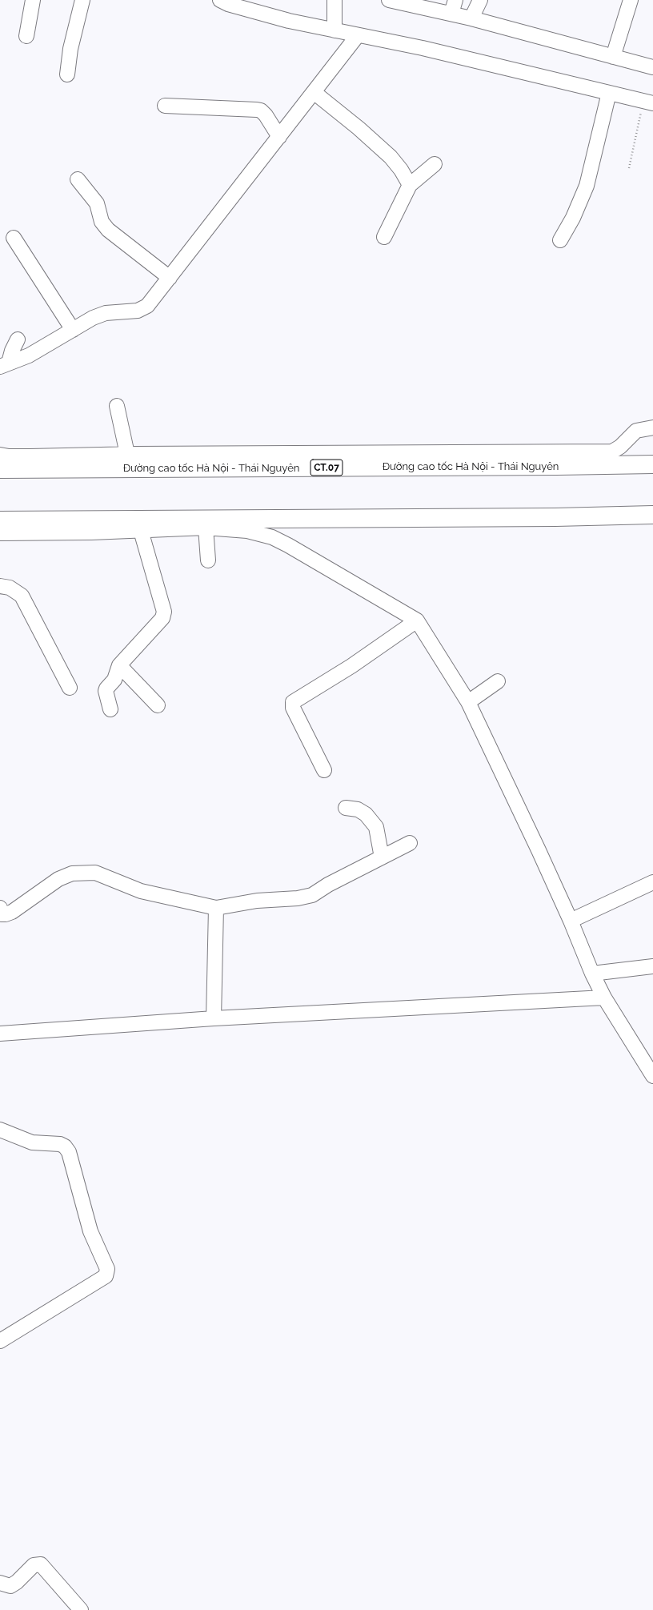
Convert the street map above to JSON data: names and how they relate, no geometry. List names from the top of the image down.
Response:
{
  "streets": {
    "highway": ["Đường cao tốc Hà Nội - Thái Nguyên", "CT.07"]
  }
}
